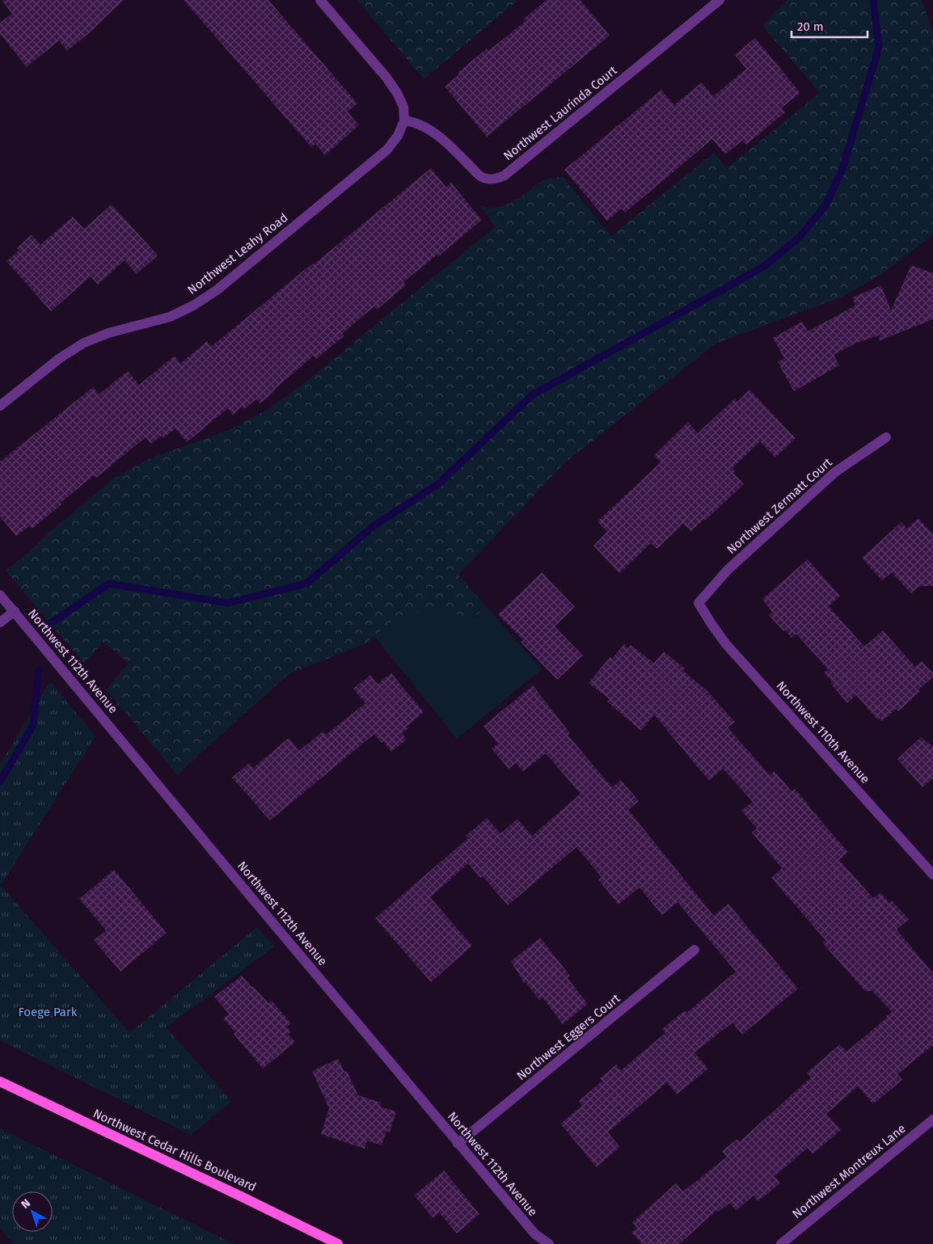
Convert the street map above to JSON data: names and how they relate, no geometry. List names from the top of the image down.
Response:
{
  "streets": {
    "main road": ["Northwest Cedar Hills Boulevard"],
    "street": [
      "Northwest Laurinda Court",
      "Northwest Leahy Road",
      "Northwest Zermatt Court",
      "Northwest 112th Avenue",
      "Northwest 110th Avenue",
      "Northwest Eggers Court",
      "Northwest Montreux Lane"
    ]
  },
  "crossings": [
    ["Northwest Laurinda Court", "Northwest Leahy Road"],
    ["Northwest Zermatt Court", "Northwest 110th Avenue"],
    ["Northwest 112th Avenue", "Northwest Eggers Court"]
  ],
  "parks": ["Foege Park"],
  "scale_bar": "20 m",
  "north": "top left"
}
